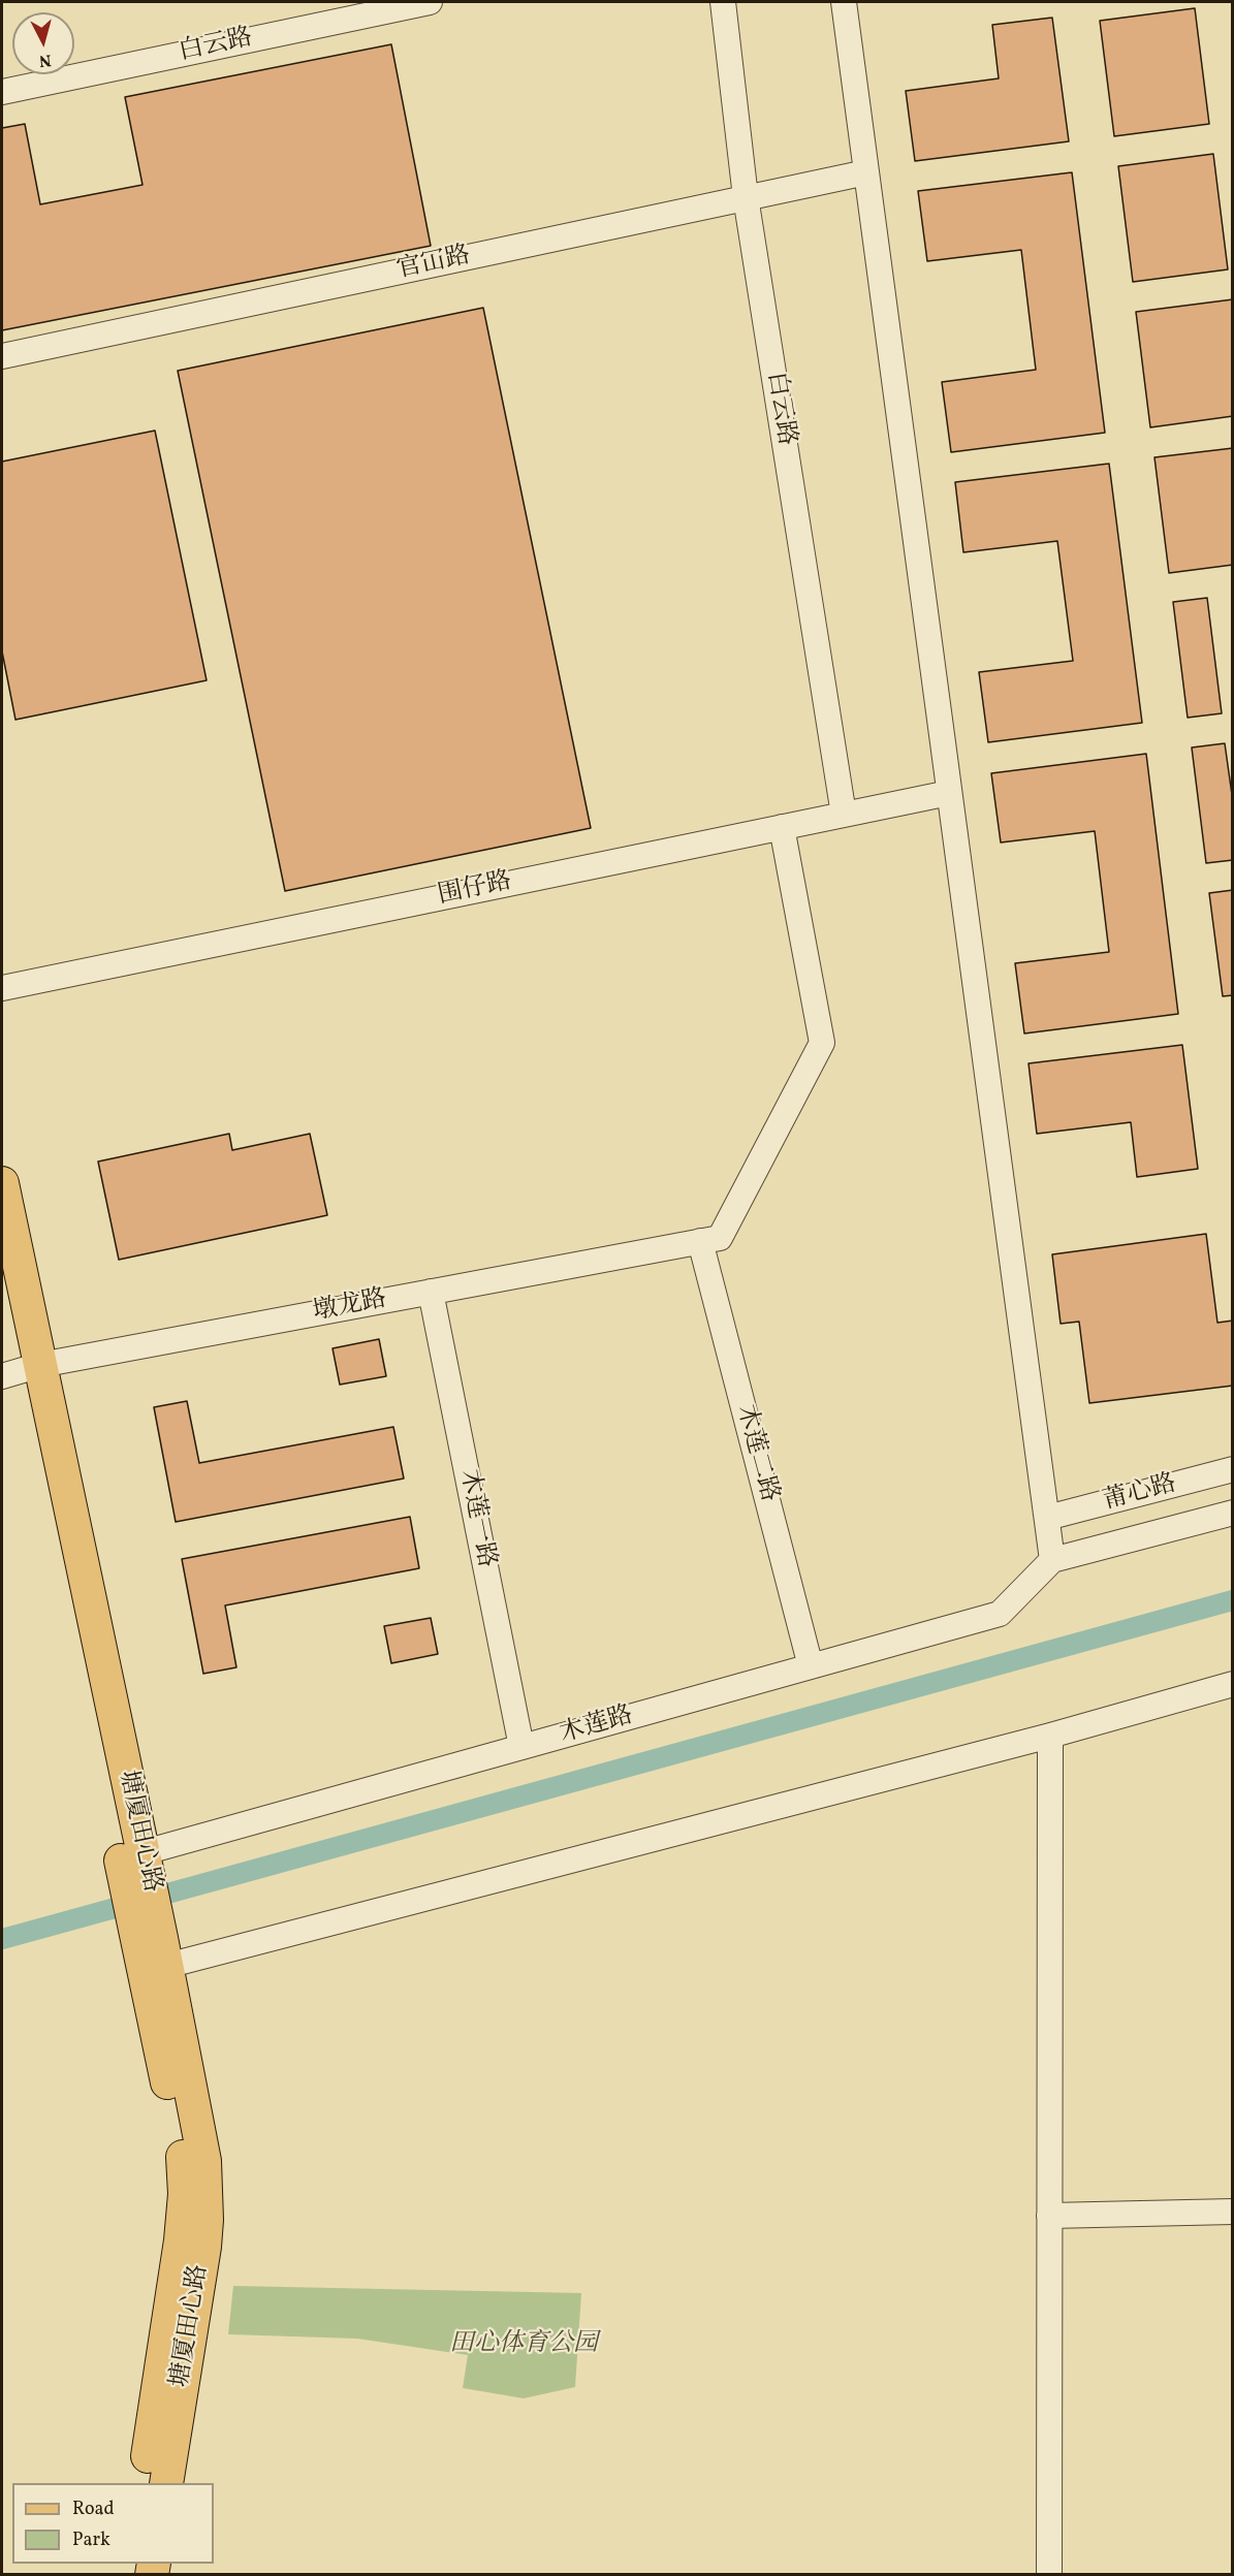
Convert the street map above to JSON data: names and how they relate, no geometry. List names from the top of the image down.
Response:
{
  "streets": {
    "main road": ["塘厦田心路"],
    "street": [
      "白云路",
      "官冚路",
      "围仔路",
      "墩龙路",
      "木莲二路",
      "莆心路",
      "木莲一路",
      "木莲路"
    ]
  },
  "crossings": [
    ["白云路", "官冚路"],
    ["白云路", "围仔路"],
    ["围仔路", "墩龙路"],
    ["墩龙路", "木莲二路"],
    ["墩龙路", "木莲一路"],
    ["墩龙路", "塘厦田心路"],
    ["木莲二路", "木莲路"],
    ["莆心路", "木莲路"],
    ["木莲一路", "木莲路"],
    ["木莲路", "塘厦田心路"]
  ],
  "parks": ["田心体育公园"],
  "legend": ["Road", "Park"],
  "north": "bottom"
}
